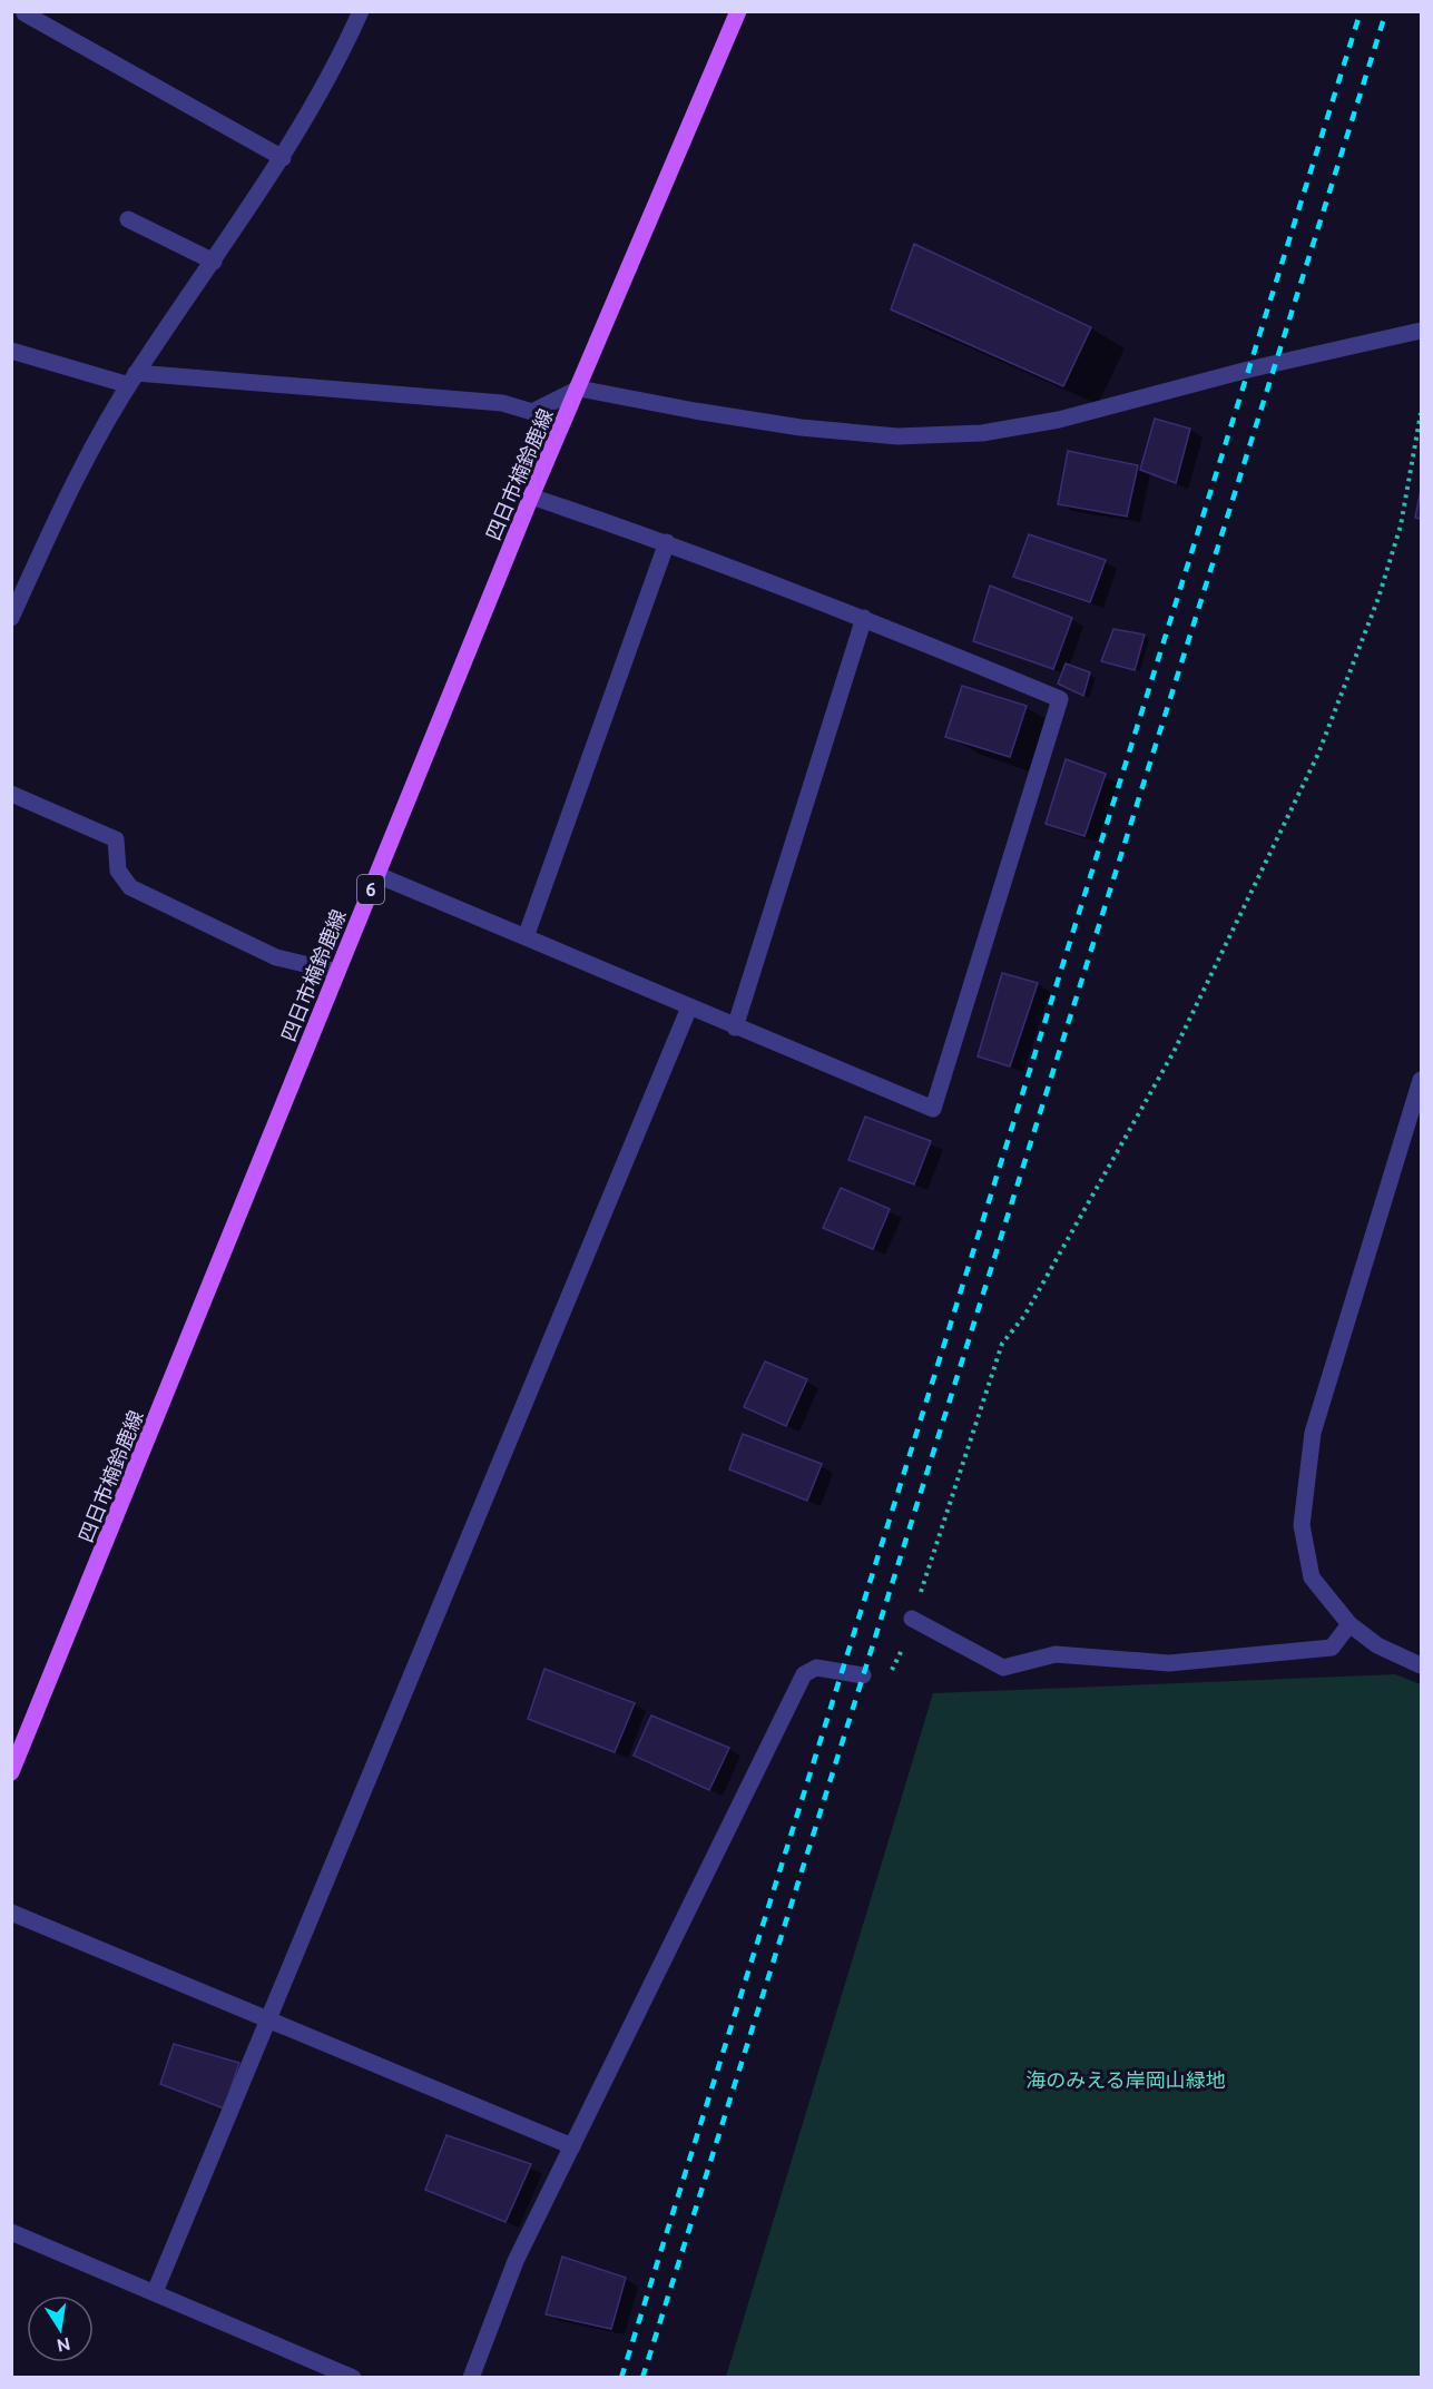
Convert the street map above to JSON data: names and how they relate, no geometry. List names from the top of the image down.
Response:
{
  "streets": {
    "main road": ["四日市楠鈴鹿線", "6"]
  },
  "parks": ["海のみえる岸岡山緑地"],
  "north": "bottom"
}
